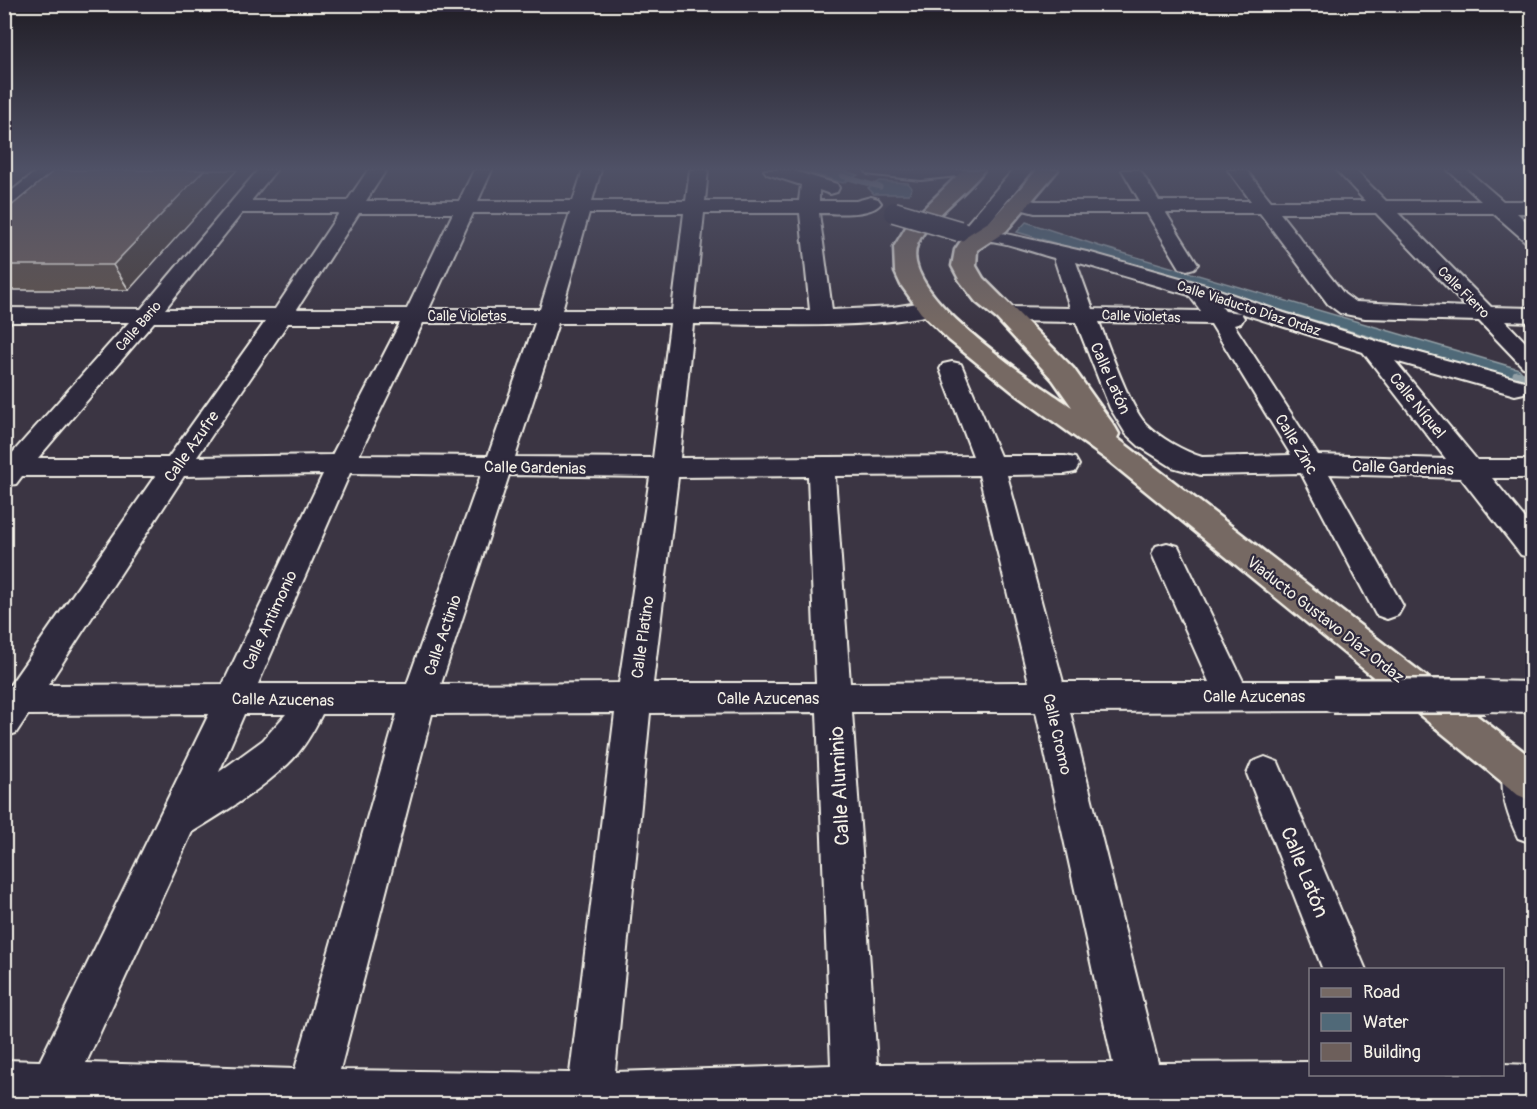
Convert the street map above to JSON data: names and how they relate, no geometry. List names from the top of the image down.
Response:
{
  "streets": {
    "main road": ["Viaducto Gustavo Díaz Ordaz"],
    "street": [
      "Calle Fierro",
      "Calle Viaducto Díaz Ordaz",
      "Calle Violetas",
      "Calle Bario",
      "Calle Latón",
      "Calle Níquel",
      "Calle Zinc",
      "Calle Azufre",
      "Calle Gardenias",
      "Calle Antimonio",
      "Calle Actinio",
      "Calle Platino",
      "Calle Azucenas",
      "Calle Cromo",
      "Calle Aluminio"
    ]
  },
  "crossings": [
    ["Calle Viaducto Díaz Ordaz", "Calle Violetas"],
    ["Calle Viaducto Díaz Ordaz", "Calle Latón"],
    ["Calle Viaducto Díaz Ordaz", "Calle Níquel"],
    ["Calle Viaducto Díaz Ordaz", "Calle Zinc"],
    ["Calle Viaducto Díaz Ordaz", "Viaducto Gustavo Díaz Ordaz"],
    ["Calle Violetas", "Calle Bario"],
    ["Calle Violetas", "Calle Latón"],
    ["Calle Violetas", "Calle Zinc"],
    ["Calle Violetas", "Calle Azufre"],
    ["Calle Violetas", "Viaducto Gustavo Díaz Ordaz"],
    ["Calle Violetas", "Calle Antimonio"],
    ["Calle Violetas", "Calle Actinio"],
    ["Calle Violetas", "Calle Platino"],
    ["Calle Bario", "Calle Gardenias"],
    ["Calle Latón", "Calle Gardenias"],
    ["Calle Níquel", "Calle Gardenias"],
    ["Calle Zinc", "Calle Gardenias"],
    ["Calle Azufre", "Calle Gardenias"],
    ["Calle Azufre", "Calle Azucenas"],
    ["Calle Gardenias", "Calle Antimonio"],
    ["Calle Gardenias", "Calle Actinio"],
    ["Calle Gardenias", "Calle Platino"],
    ["Calle Gardenias", "Calle Cromo"],
    ["Calle Gardenias", "Calle Aluminio"],
    ["Calle Antimonio", "Calle Azucenas"],
    ["Calle Actinio", "Calle Azucenas"],
    ["Calle Platino", "Calle Azucenas"],
    ["Calle Azucenas", "Calle Cromo"],
    ["Calle Azucenas", "Calle Aluminio"]
  ],
  "legend": ["Road", "Water", "Building"]
}
